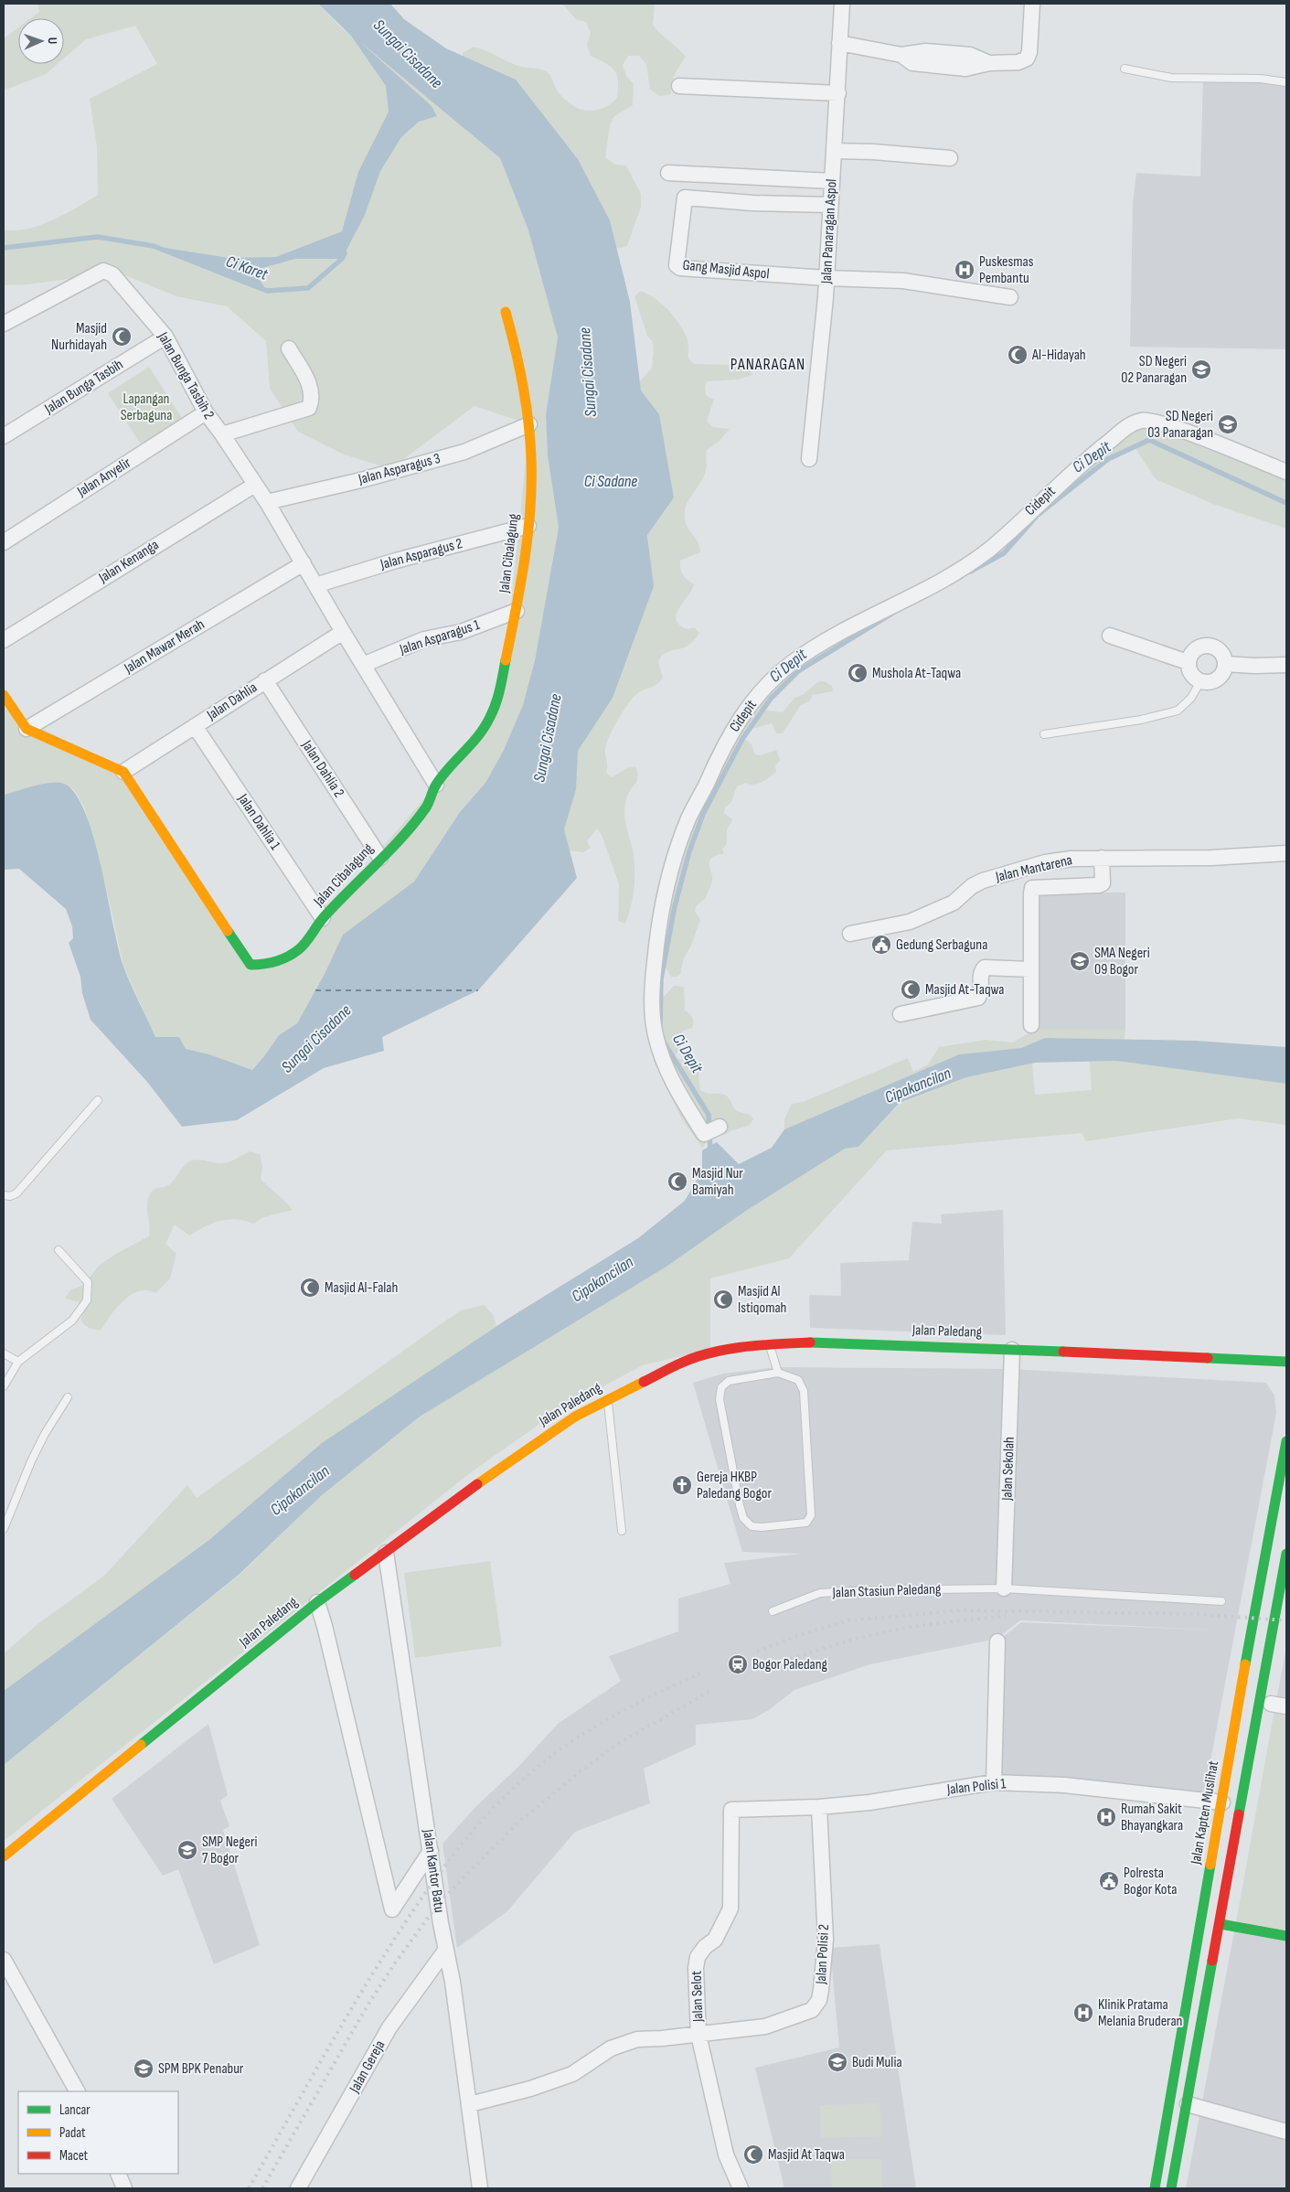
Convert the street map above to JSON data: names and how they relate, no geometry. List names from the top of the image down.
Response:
{
  "streets": {
    "street": [
      "Jalan Panaragan Aspol",
      "Gang Masjid Aspol",
      "Jalan Bunga Tasbih 2",
      "Jalan Bunga Tasbih",
      "Jalan Asparagus 3",
      "Jalan Anyelir",
      "Cidepit",
      "Jalan Cibalagung",
      "Jalan Asparagus 2",
      "Jalan Kenanga",
      "Jalan Asparagus 1",
      "Jalan Mawar Merah",
      "Jalan Dahlia",
      "Jalan Dahlia 2",
      "Jalan Dahlia 1",
      "Jalan Mantarena",
      "Jalan Paledang",
      "Jalan Sekolah",
      "Jalan Polisi 1",
      "Jalan Kapten Muslihat",
      "Jalan Kantor Batu",
      "Jalan Polisi 2",
      "Jalan Selot",
      "Jalan Gereja"
    ],
    "lane": ["Jalan Stasiun Paledang"]
  },
  "crossings": [
    ["Jalan Panaragan Aspol", "Gang Masjid Aspol"],
    ["Jalan Bunga Tasbih 2", "Jalan Bunga Tasbih"],
    ["Jalan Bunga Tasbih 2", "Jalan Asparagus 3"],
    ["Jalan Bunga Tasbih 2", "Jalan Anyelir"],
    ["Jalan Bunga Tasbih 2", "Jalan Cibalagung"],
    ["Jalan Bunga Tasbih 2", "Jalan Asparagus 2"],
    ["Jalan Bunga Tasbih 2", "Jalan Kenanga"],
    ["Jalan Bunga Tasbih 2", "Jalan Asparagus 1"],
    ["Jalan Bunga Tasbih 2", "Jalan Mawar Merah"],
    ["Jalan Bunga Tasbih 2", "Jalan Dahlia"],
    ["Jalan Asparagus 3", "Jalan Cibalagung"],
    ["Jalan Cibalagung", "Jalan Asparagus 2"],
    ["Jalan Cibalagung", "Jalan Asparagus 1"],
    ["Jalan Cibalagung", "Jalan Dahlia"],
    ["Jalan Cibalagung", "Jalan Dahlia 2"],
    ["Jalan Cibalagung", "Jalan Dahlia 1"],
    ["Jalan Dahlia", "Jalan Dahlia 2"],
    ["Jalan Dahlia", "Jalan Dahlia 1"],
    ["Jalan Paledang", "Jalan Sekolah"],
    ["Jalan Paledang", "Jalan Kantor Batu"],
    ["Jalan Sekolah", "Jalan Stasiun Paledang"],
    ["Jalan Polisi 1", "Jalan Kapten Muslihat"],
    ["Jalan Polisi 1", "Jalan Polisi 2"],
    ["Jalan Polisi 1", "Jalan Selot"],
    ["Jalan Kantor Batu", "Jalan Polisi 2"],
    ["Jalan Kantor Batu", "Jalan Gereja"],
    ["Jalan Polisi 2", "Jalan Selot"]
  ],
  "districts": ["PANARAGAN"],
  "water": [
    "Sungai Cisadane",
    "Ci Karet",
    "Ci Depit",
    "Ci Sadane",
    "Cipakancilan"
  ],
  "parks": ["Lapangan Serbaguna"],
  "places": {
    "hospital": ["Puskesmas Pembantu", "Rumah Sakit Bhayangkara", "Klinik Pratama Melania Bruderan"],
    "mosque": [
      "Masjid Nurhidayah",
      "Al-Hidayah",
      "Mushola At-Taqwa",
      "Masjid At-Taqwa",
      "Masjid Nur Bamiyah",
      "Masjid Al-Falah",
      "Masjid Al Istiqomah",
      "Masjid At Taqwa"
    ],
    "school or university": [
      "SD Negeri 02 Panaragan",
      "SD Negeri 03 Panaragan",
      "SMA Negeri 09 Bogor",
      "SMP Negeri 7 Bogor",
      "Budi Mulia",
      "SPM BPK Penabur"
    ],
    "public building": ["Gedung Serbaguna", "Polresta Bogor Kota"],
    "church": ["Gereja HKBP Paledang Bogor"],
    "station": ["Bogor Paledang"]
  },
  "legend": ["Lancar", "Padat", "Macet"],
  "north": "right"
}
